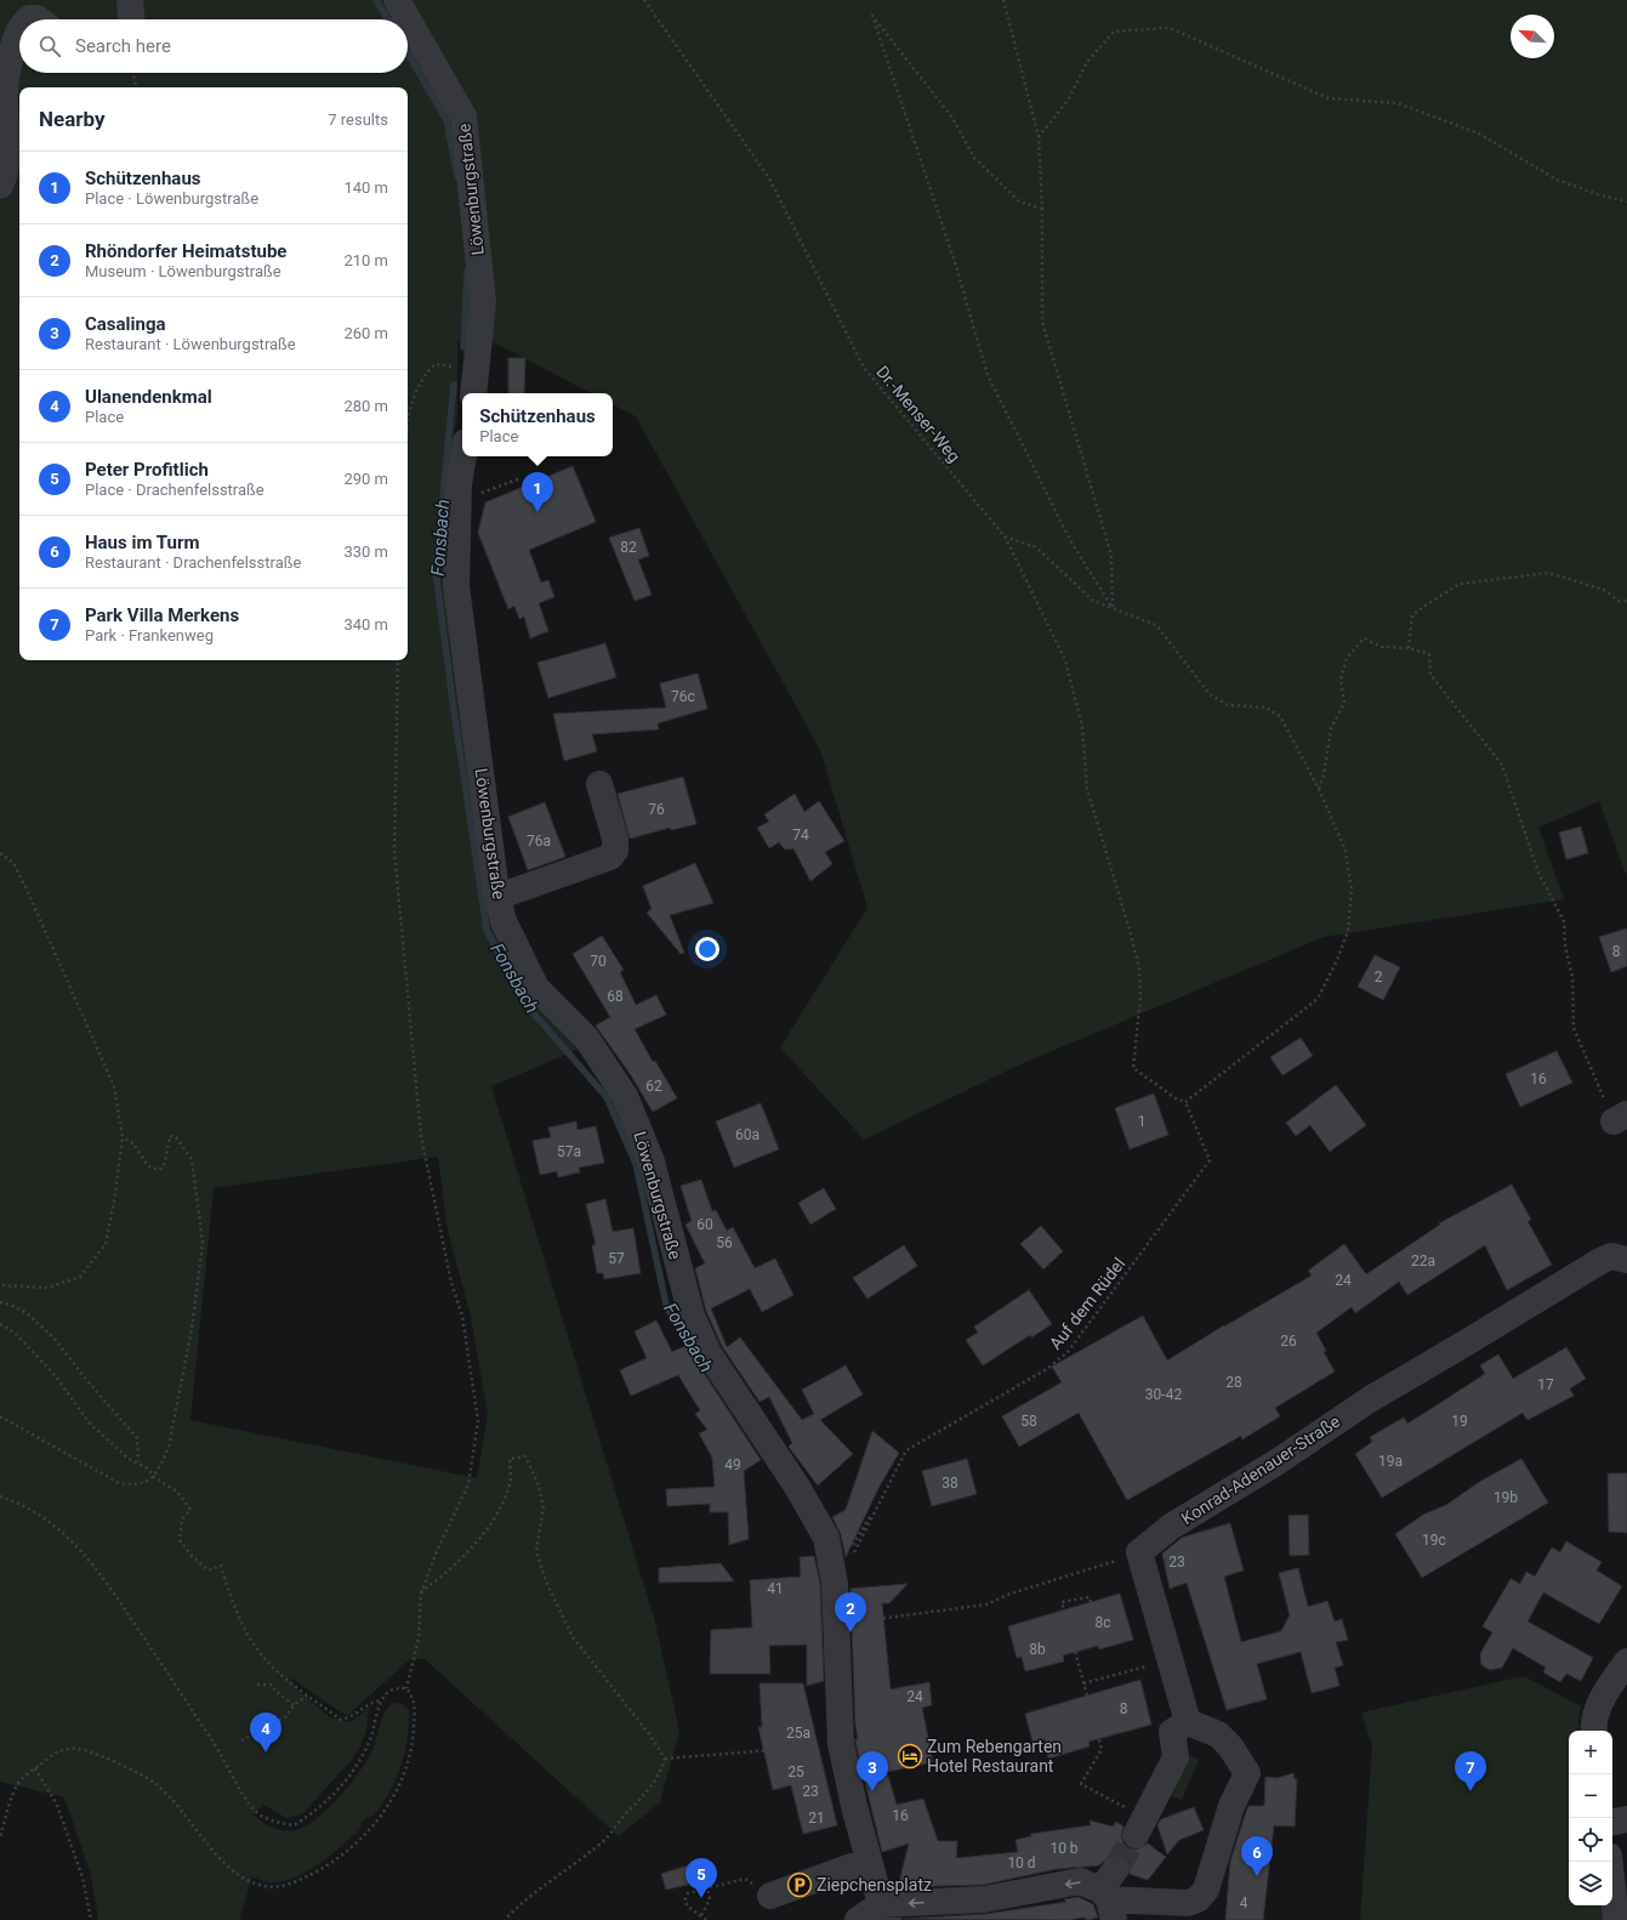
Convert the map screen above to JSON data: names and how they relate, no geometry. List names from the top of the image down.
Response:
{
  "streets": {
    "street": ["Löwenburgstraße", "Konrad-Adenauer-Straße"],
    "path": ["Dr.-Menser-Weg", "Auf dem Rüdel"]
  },
  "crossings": [
    ["Löwenburgstraße", "Auf dem Rüdel"],
    ["Dr.-Menser-Weg", "Auf dem Rüdel"]
  ],
  "water": ["Fonsbach"],
  "places": {
    "hotel": ["Zum Rebengarten Hotel Restaurant"],
    "parking": ["Ziepchensplatz"]
  },
  "house_numbers": [
    "82",
    "76c",
    "76",
    "74",
    "76a",
    "8",
    "70",
    "2",
    "68",
    "16",
    "62",
    "1",
    "60a",
    "57a",
    "60",
    "56",
    "57",
    "22a",
    "24",
    "26",
    "28",
    "17",
    "30-42",
    "58",
    "19",
    "19a",
    "49",
    "38",
    "19b",
    "19c",
    "23",
    "41",
    "8c",
    "8b",
    "24",
    "8",
    "25a",
    "25",
    "23",
    "16",
    "21",
    "10 b",
    "10 d",
    "4"
  ],
  "north": "top left",
  "page": {
    "search": "Search here",
    "heading": ["Nearby", "7 results"],
    "list": [
      {
        "mark": "1",
        "name": "Schützenhaus",
        "note": "Place · Löwenburgstraße",
        "value": "140 m"
      },
      {
        "mark": "2",
        "name": "Rhöndorfer Heimatstube",
        "note": "Museum · Löwenburgstraße",
        "value": "210 m"
      },
      {
        "mark": "3",
        "name": "Casalinga",
        "note": "Restaurant · Löwenburgstraße",
        "value": "260 m"
      },
      {
        "mark": "4",
        "name": "Ulanendenkmal",
        "note": "Place",
        "value": "280 m"
      },
      {
        "mark": "5",
        "name": "Peter Profitlich",
        "note": "Place · Drachenfelsstraße",
        "value": "290 m"
      },
      {
        "mark": "6",
        "name": "Haus im Turm",
        "note": "Restaurant · Drachenfelsstraße",
        "value": "330 m"
      },
      {
        "mark": "7",
        "name": "Park Villa Merkens",
        "note": "Park · Frankenweg",
        "value": "340 m"
      }
    ],
    "popup": ["Schützenhaus", "Place"],
    "pins": [
      "1",
      "2",
      "4",
      "3",
      "7",
      "6",
      "5"
    ],
    "map_buttons": ["+", "−"]
  }
}
